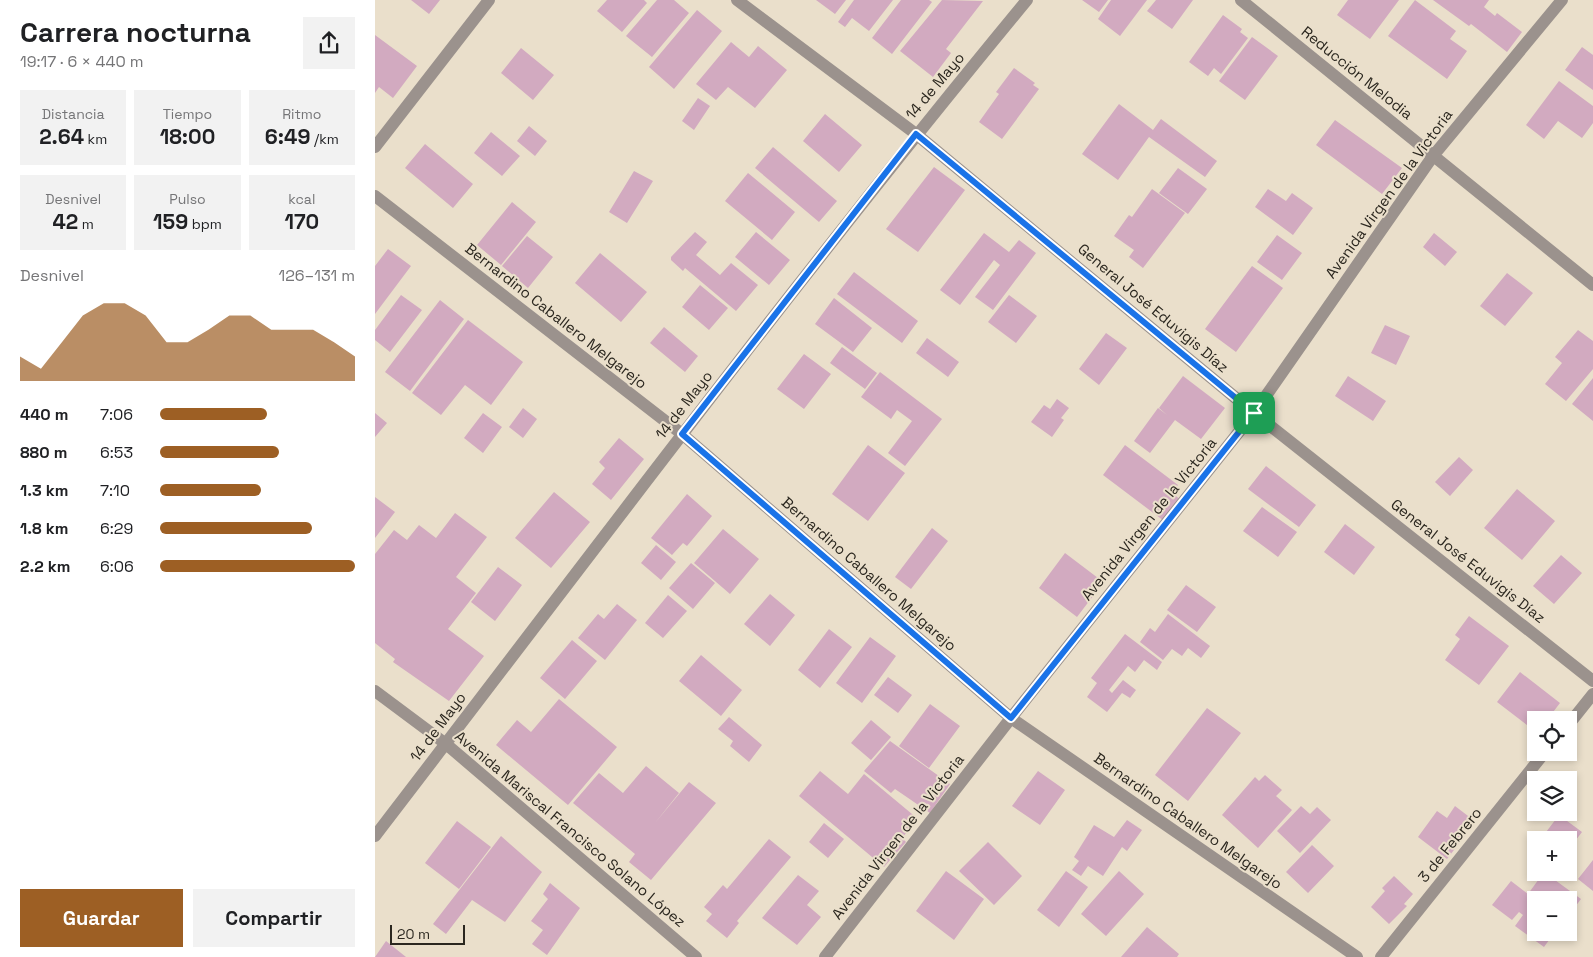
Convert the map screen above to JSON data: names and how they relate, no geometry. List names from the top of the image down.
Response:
{
  "streets": {
    "street": [
      "Reducción Melodia",
      "14 de Mayo",
      "Avenida Virgen de la Victoria",
      "General José Eduvigis Díaz",
      "Bernardino Caballero Melgarejo",
      "Avenida Mariscal Francisco Solano López",
      "3 de Febrero"
    ]
  },
  "crossings": [
    ["Reducción Melodia", "Avenida Virgen de la Victoria"],
    ["14 de Mayo", "General José Eduvigis Díaz"],
    ["14 de Mayo", "Bernardino Caballero Melgarejo"],
    ["14 de Mayo", "Avenida Mariscal Francisco Solano López"],
    ["Avenida Virgen de la Victoria", "General José Eduvigis Díaz"],
    ["Avenida Virgen de la Victoria", "Bernardino Caballero Melgarejo"]
  ],
  "scale_bar": "20 m",
  "page": {
    "heading": ["Carrera nocturna", "19:17 · 6 × 440 m"],
    "stats": [
      ["Distancia", "2.64 km"],
      ["Tiempo", "18:00"],
      ["Ritmo", "6:49 /km"],
      ["Desnivel", "42 m"],
      ["Pulso", "159 bpm"],
      ["kcal", "170"]
    ],
    "chart": ["Desnivel", "126–131 m"],
    "list": [
      {
        "name": "440 m",
        "note": "7:06"
      },
      {
        "name": "880 m",
        "note": "6:53"
      },
      {
        "name": "1.3 km",
        "note": "7:10"
      },
      {
        "name": "1.8 km",
        "note": "6:29"
      },
      {
        "name": "2.2 km",
        "note": "6:06"
      }
    ],
    "map_buttons": ["+", "−"],
    "buttons": ["Guardar", "Compartir"],
    "scale": "20 m"
  }
}
